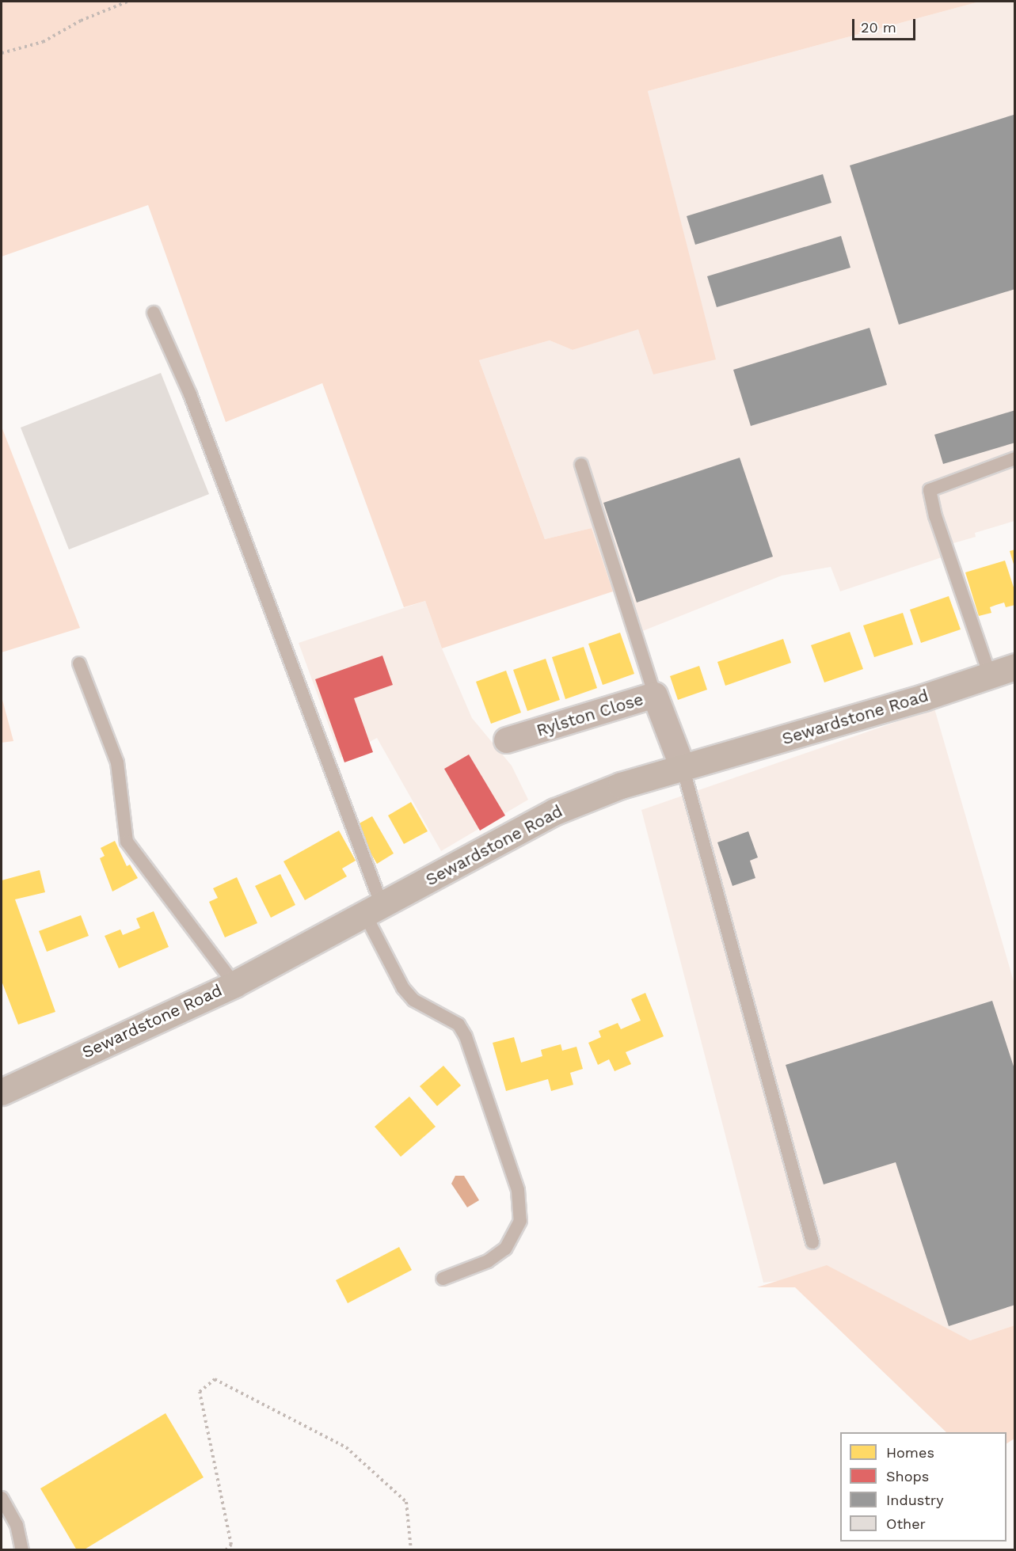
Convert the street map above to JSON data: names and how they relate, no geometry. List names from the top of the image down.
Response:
{
  "streets": {
    "main road": ["Sewardstone Road"],
    "street": ["Rylston Close"]
  },
  "crossings": [
    ["Rylston Close", "Sewardstone Road"]
  ],
  "legend": [
    "Homes",
    "Shops",
    "Industry",
    "Other"
  ],
  "scale_bar": "20 m"
}
